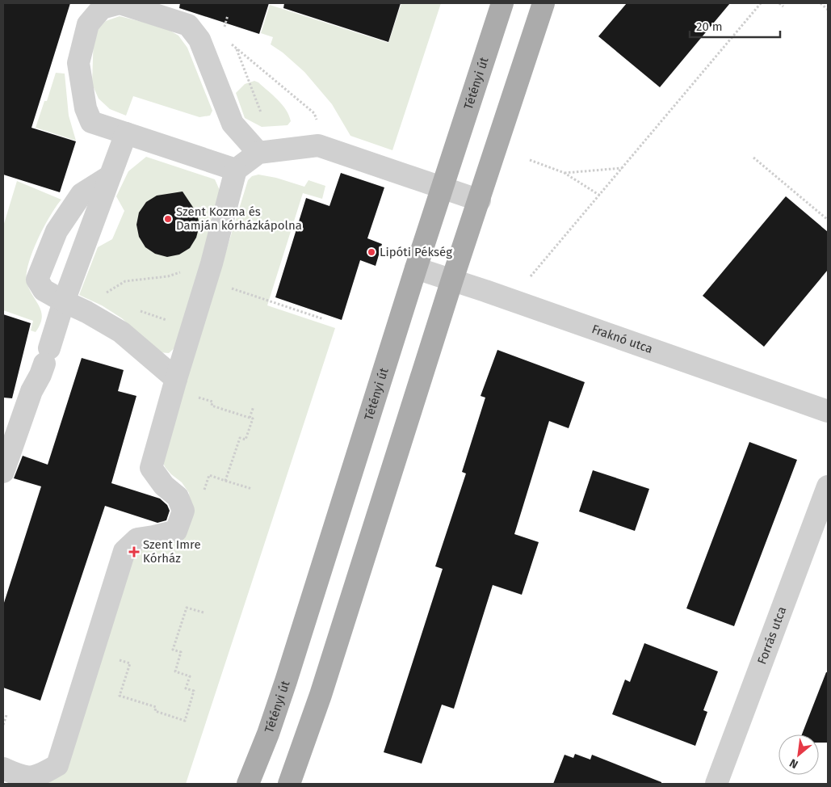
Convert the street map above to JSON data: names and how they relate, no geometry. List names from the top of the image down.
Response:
{
  "streets": {
    "main road": ["Tétényi út"],
    "street": ["Fraknó utca", "Forrás utca"]
  },
  "crossings": [
    ["Tétényi út", "Fraknó utca"]
  ],
  "places": {
    "other": ["Szent Kozma és Damján kórházkápolna", "Lipóti Pékség"],
    "health": ["Szent Imre Kórház"]
  },
  "scale_bar": "20 m",
  "north": "bottom left"
}
